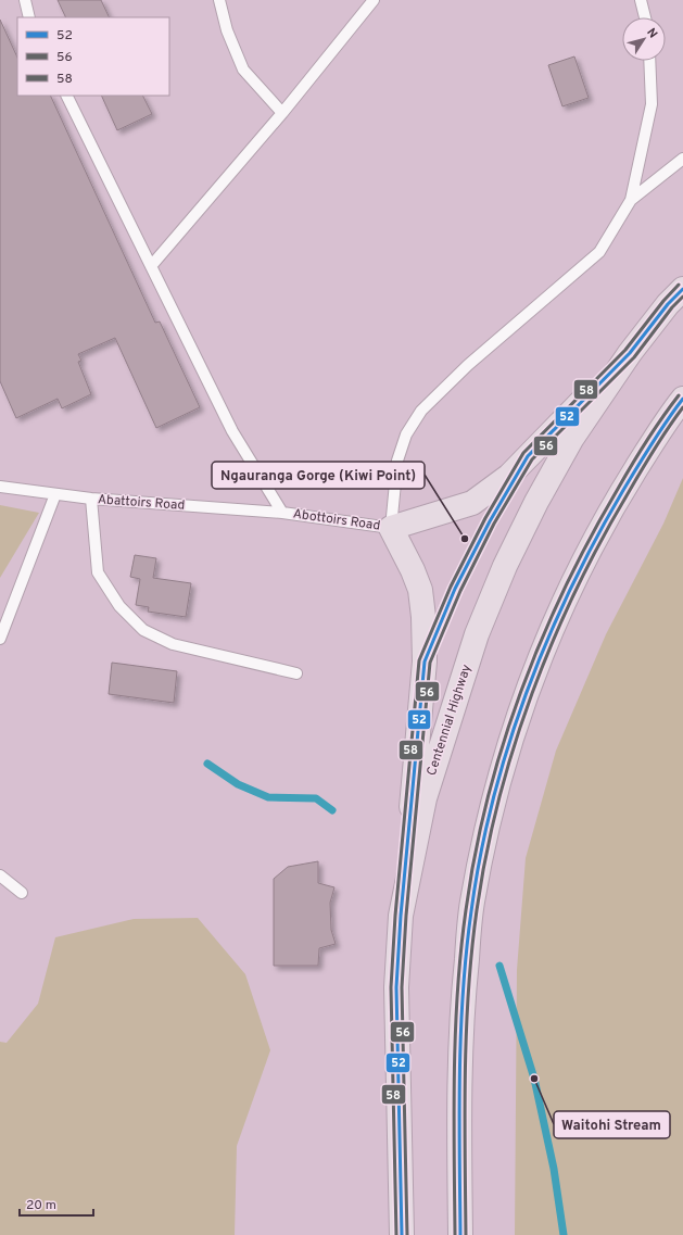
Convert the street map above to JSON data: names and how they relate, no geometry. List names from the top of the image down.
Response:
{
  "streets": {
    "highway": ["Centennial Highway"],
    "lane": ["Abattoirs Road", "Abottoirs Road"]
  },
  "crossings": [
    ["Abattoirs Road", "Abottoirs Road"]
  ],
  "places": ["Ngauranga Gorge (Kiwi Point)", "Waitohi Stream"],
  "lines": ["transit line 58", "transit line 52", "transit line 56"],
  "legend": ["52", "56", "58"],
  "scale_bar": "20 m",
  "north": "top right"
}
